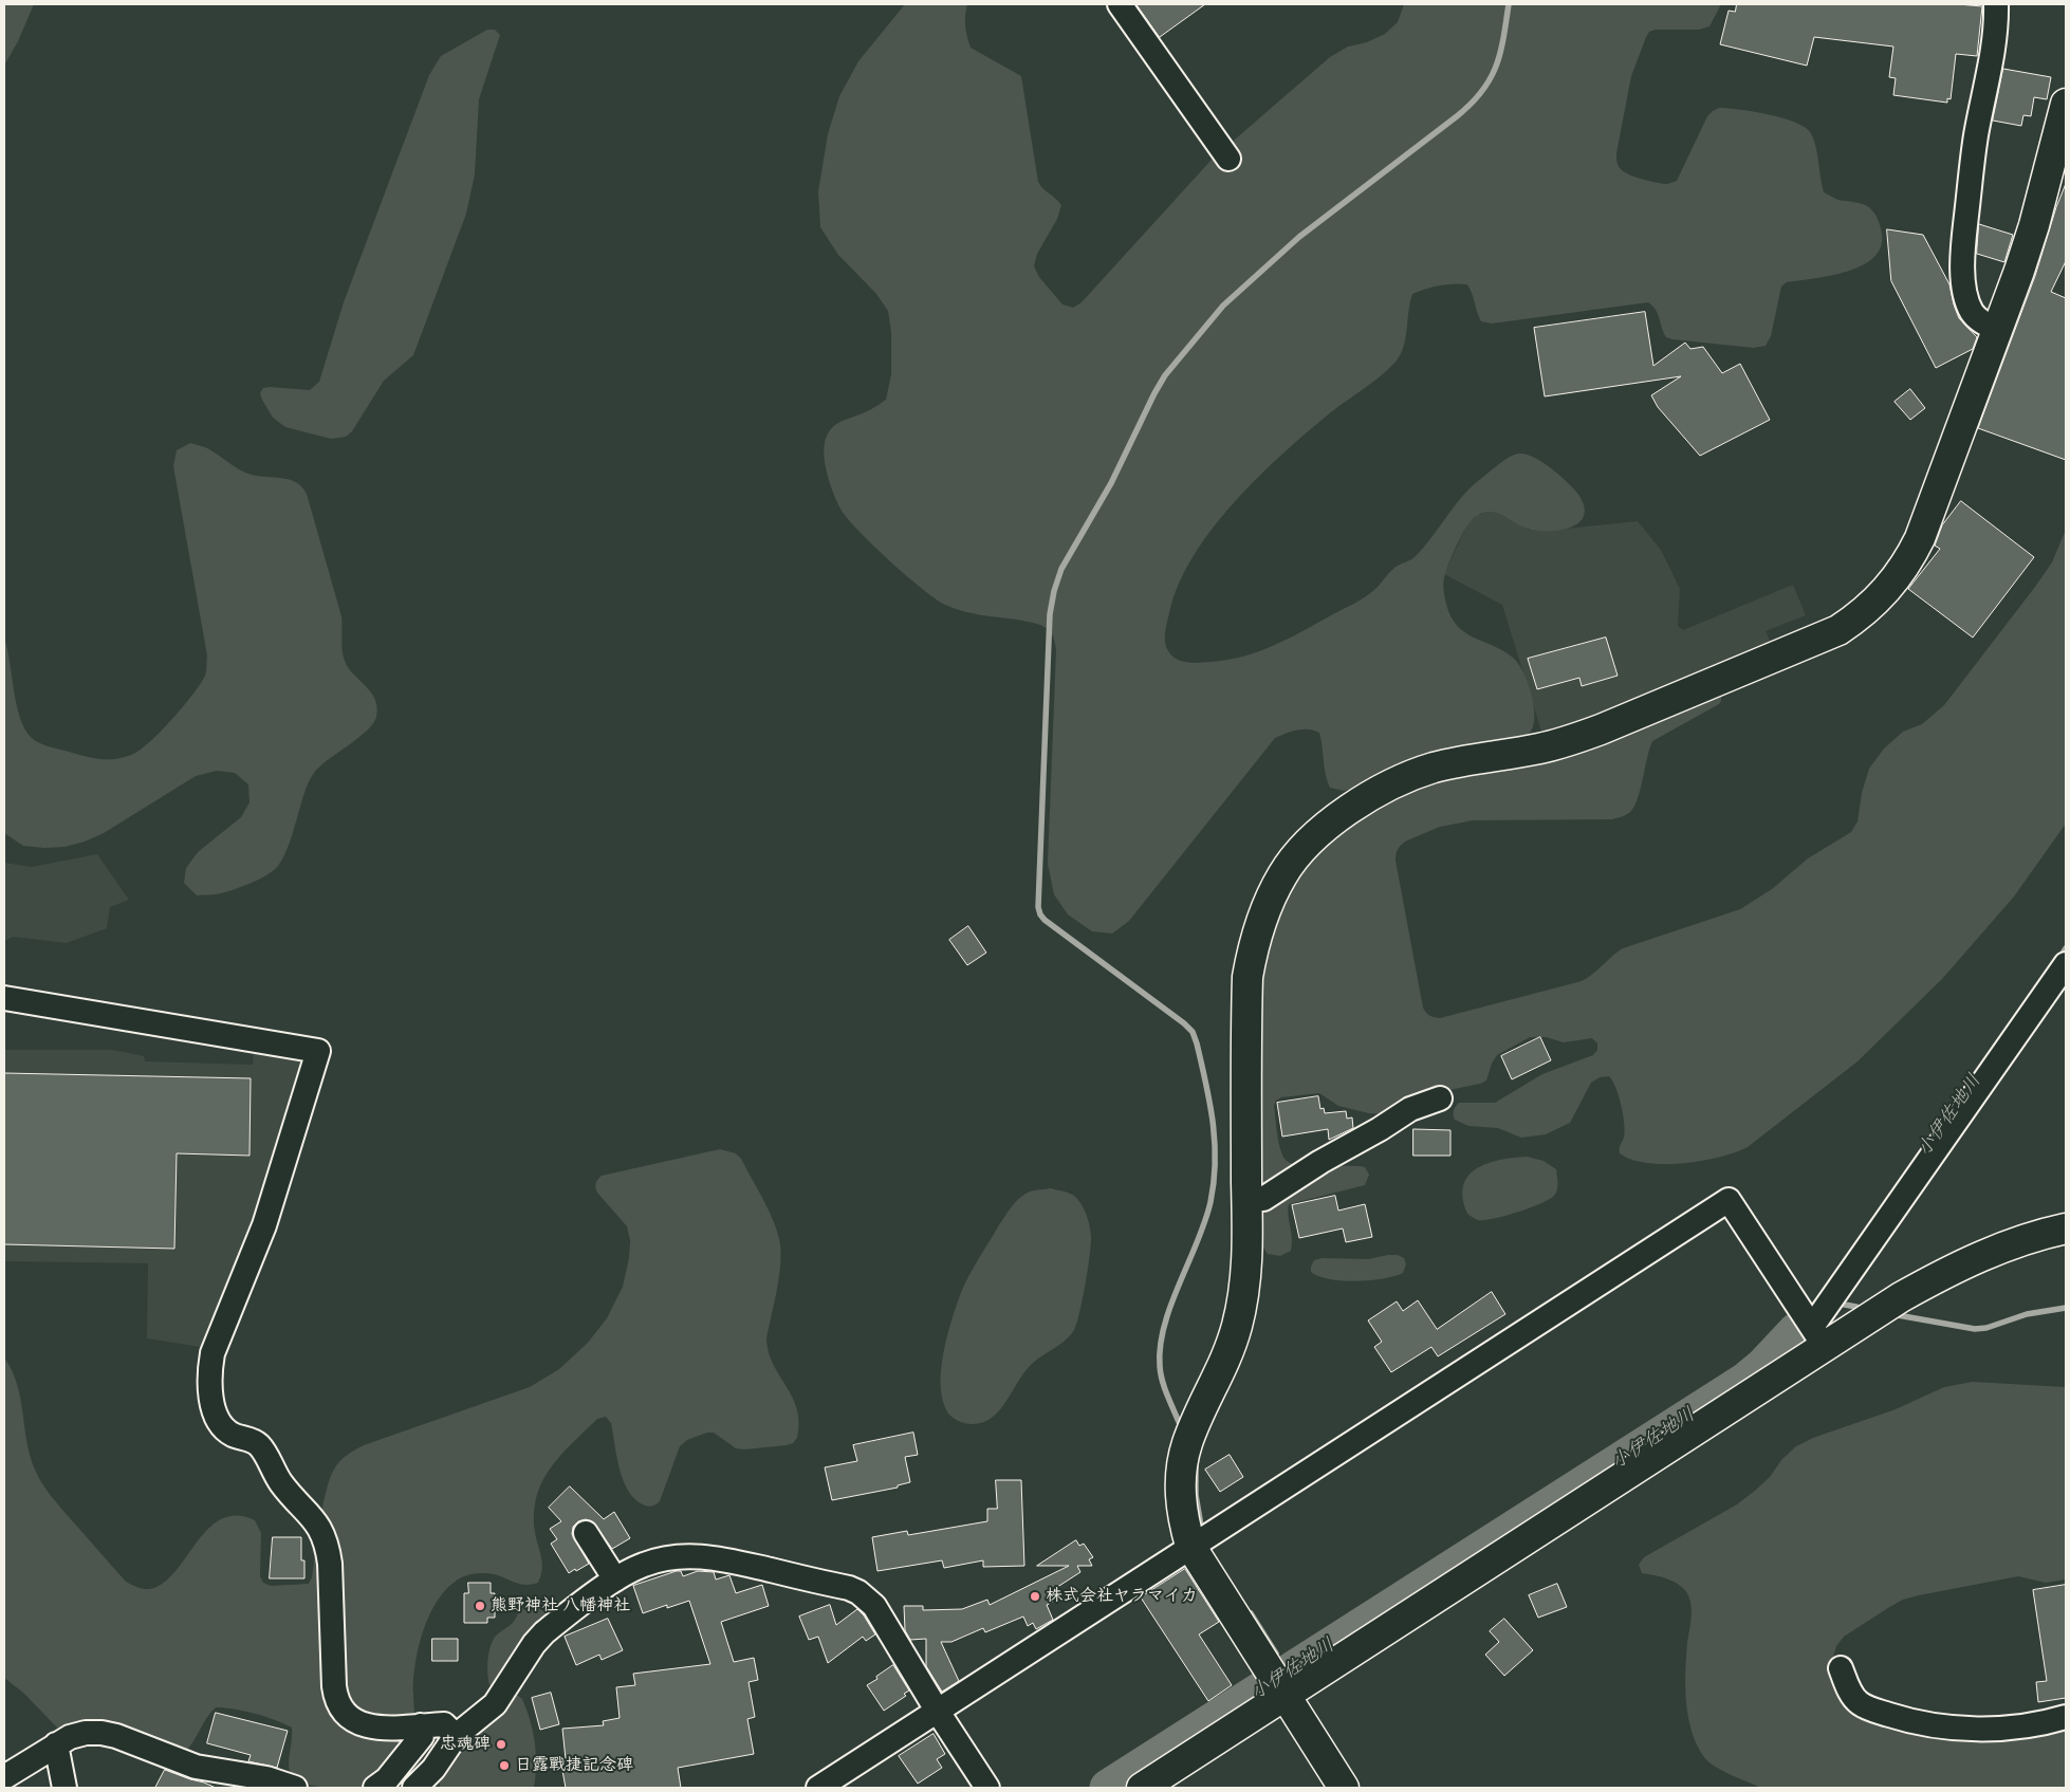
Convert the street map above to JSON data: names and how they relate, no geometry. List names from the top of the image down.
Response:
{
  "water": ["小伊佐地川"],
  "places": [
    "株式会社ヤラマイカ",
    "熊野神社 八幡神社",
    "忠魂碑",
    "日露戰捷記念碑"
  ]
}
